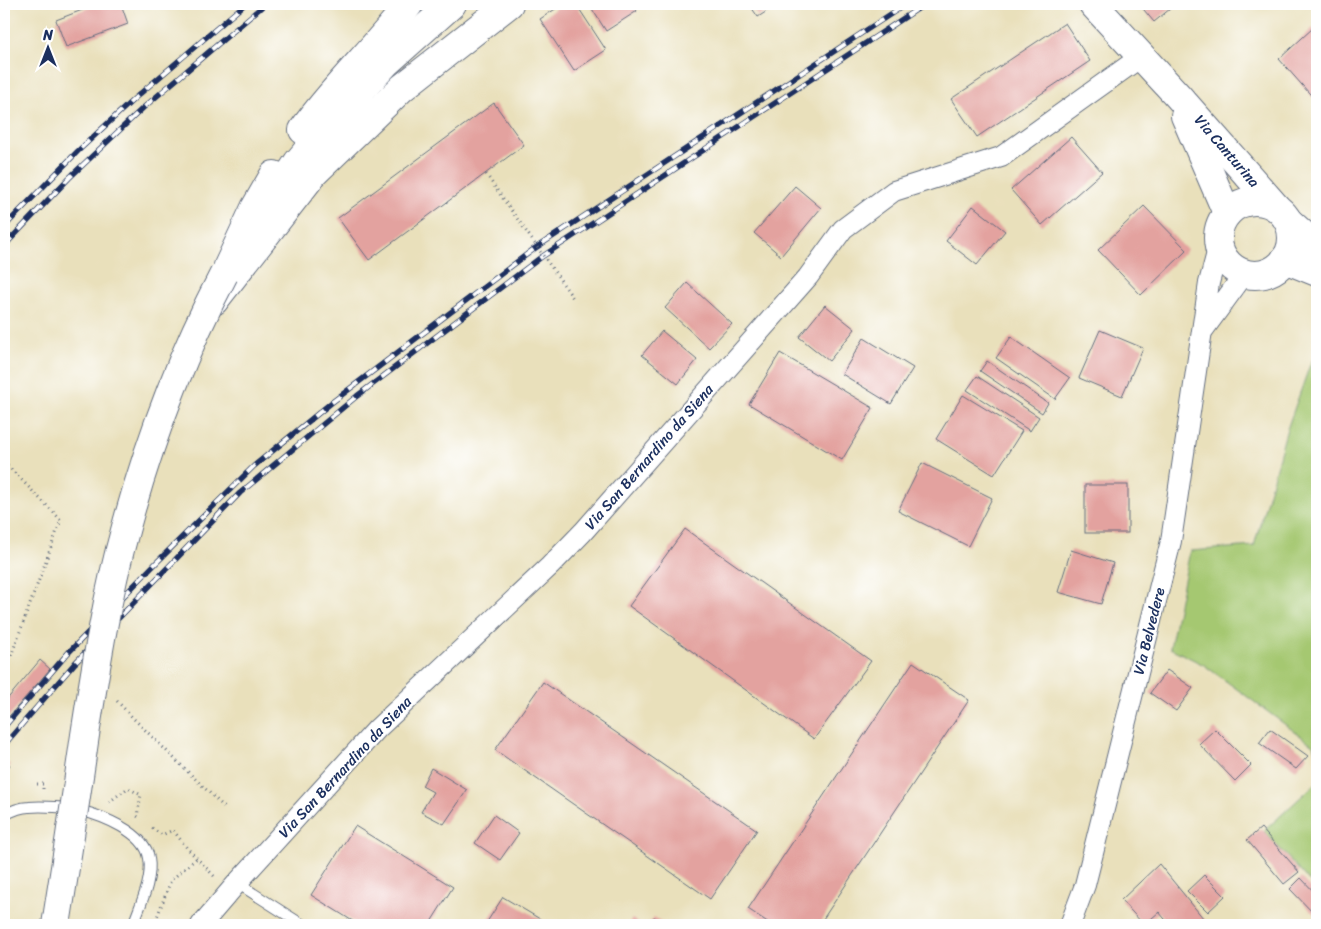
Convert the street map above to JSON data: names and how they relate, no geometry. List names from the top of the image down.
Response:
{
  "streets": {
    "main road": ["Via Canturina"],
    "street": ["Via San Bernardino da Siena", "Via Belvedere"]
  },
  "crossings": [
    ["Via Canturina", "Via San Bernardino da Siena"],
    ["Via Canturina", "Via Belvedere"]
  ],
  "north": "top"
}
